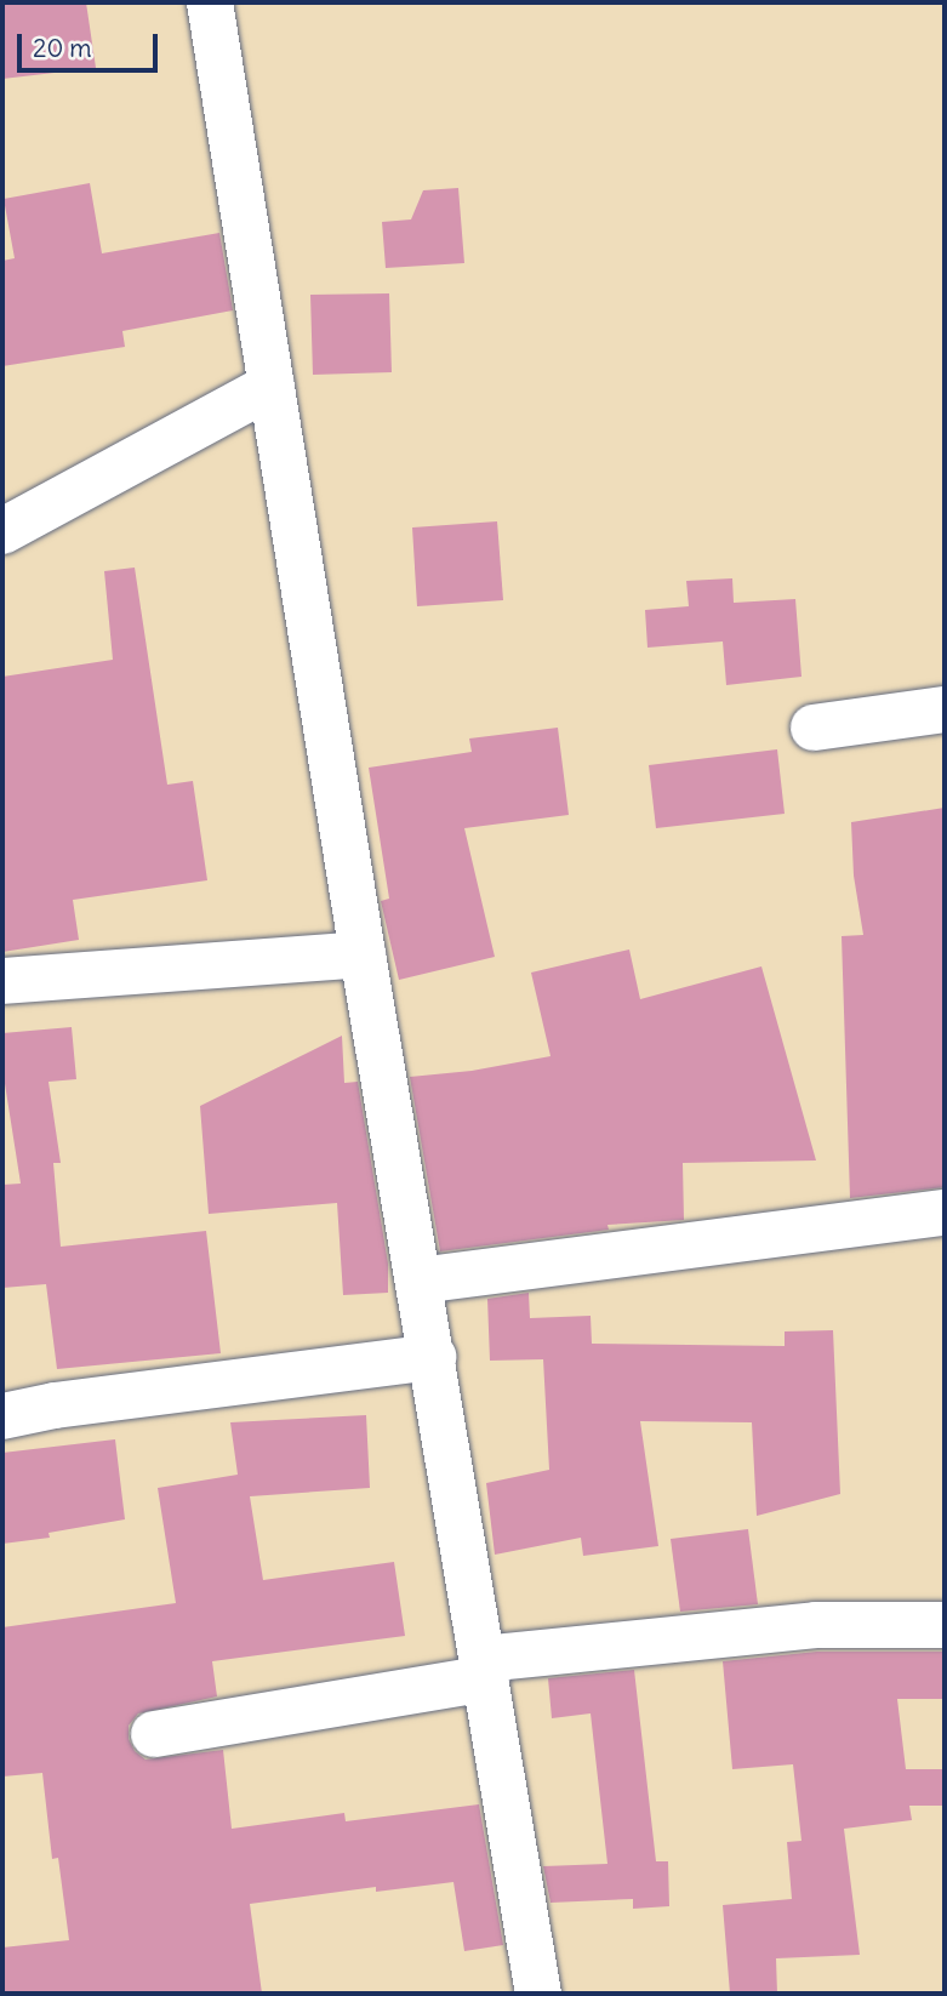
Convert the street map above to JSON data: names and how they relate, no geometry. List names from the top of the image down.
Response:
{
  "scale_bar": "20 m"
}
